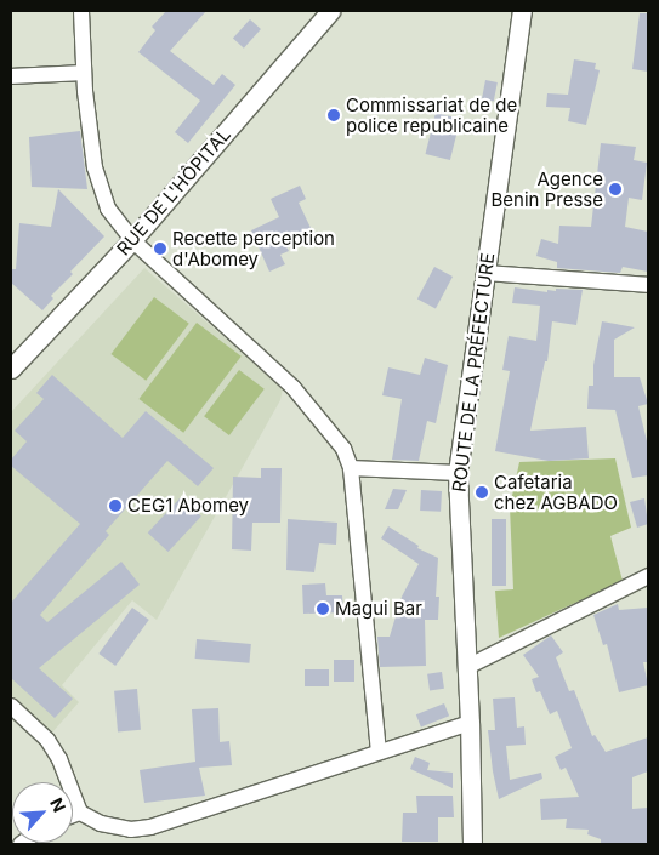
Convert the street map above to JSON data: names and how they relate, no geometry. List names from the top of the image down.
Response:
{
  "streets": {
    "street": ["RUE DE L'HÔPITAL", "ROUTE DE LA PRÉFECTURE"]
  },
  "places": [
    "Commissariat de de police republicaine",
    "Agence Benin Presse",
    "Recette perception d'Abomey",
    "Cafetaria chez AGBADO",
    "CEG1 Abomey",
    "Magui Bar"
  ],
  "north": "top right"
}
